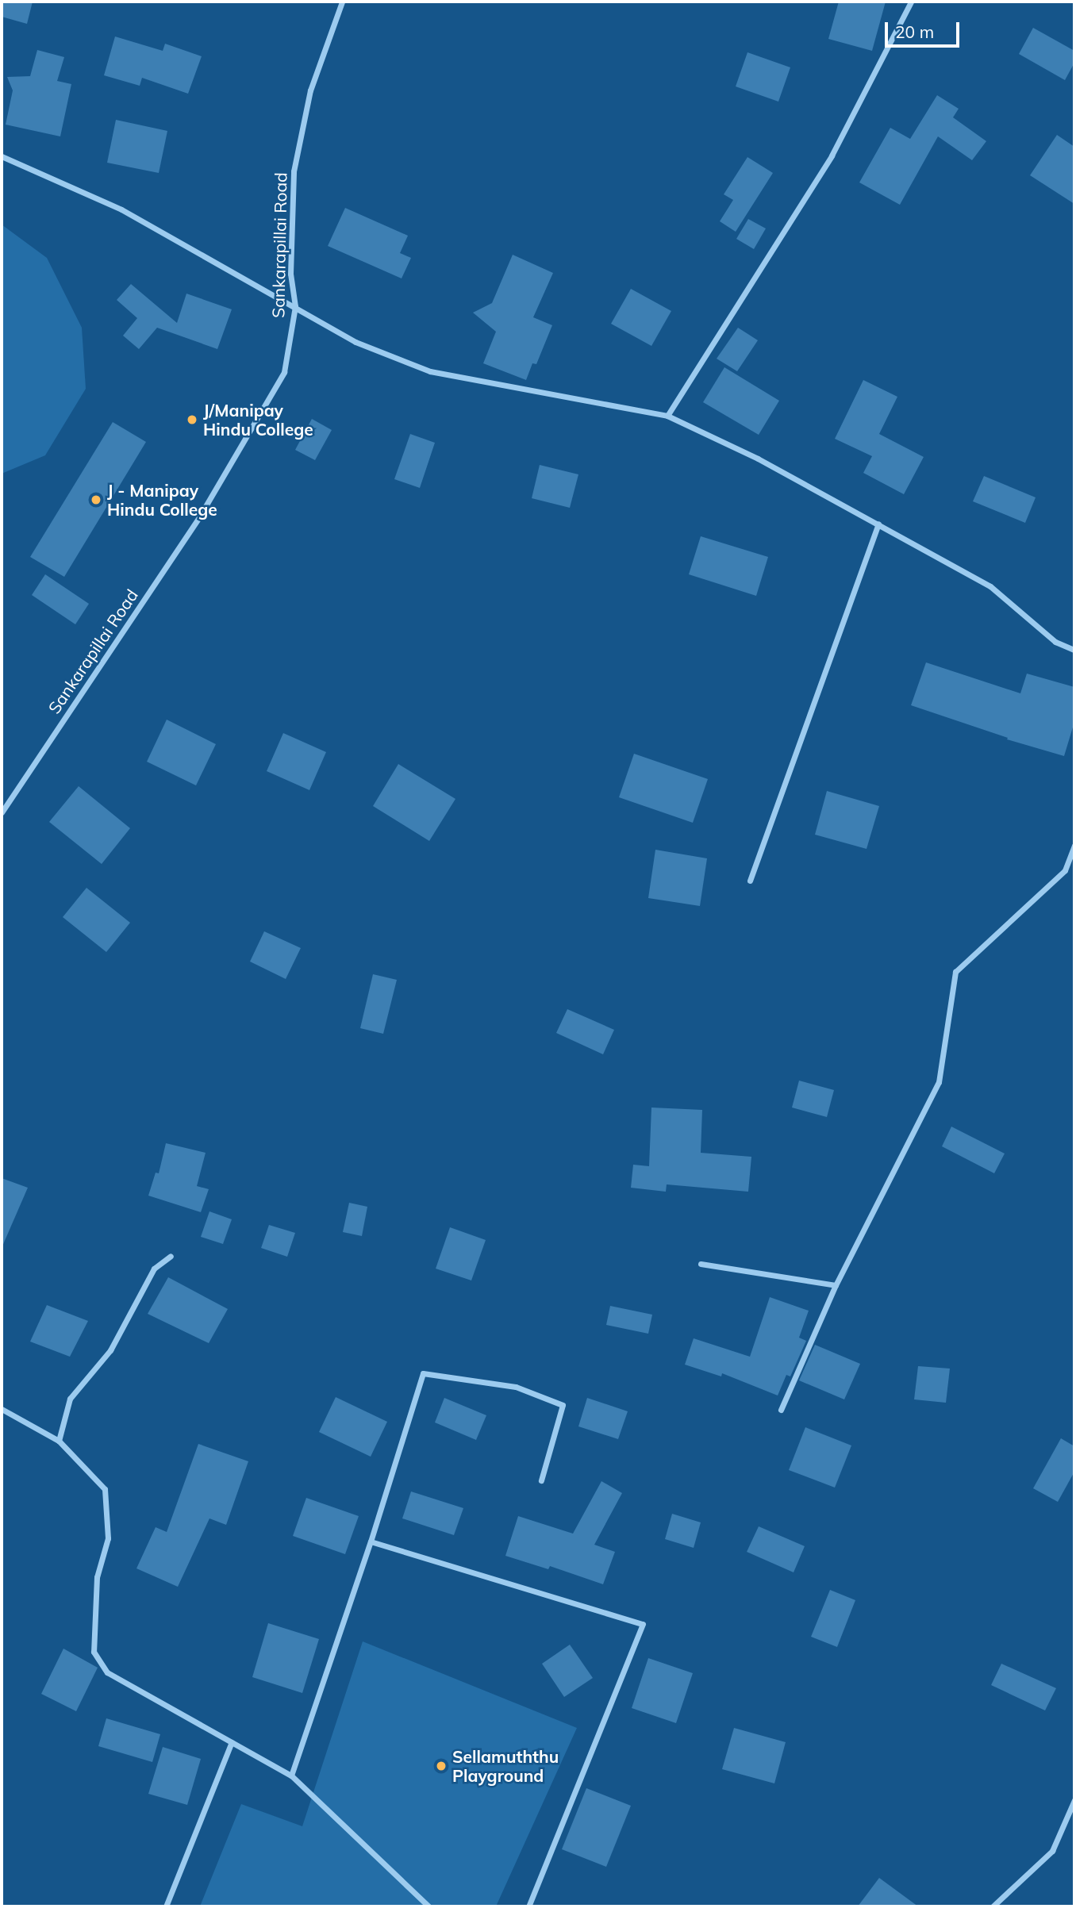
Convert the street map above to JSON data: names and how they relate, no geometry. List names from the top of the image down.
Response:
{
  "streets": {
    "street": ["Sankarapillai Road"]
  },
  "places": ["J/Manipay Hindu College", "J - Manipay Hindu College", "Sellamuththu Playground"],
  "scale_bar": "20 m"
}
